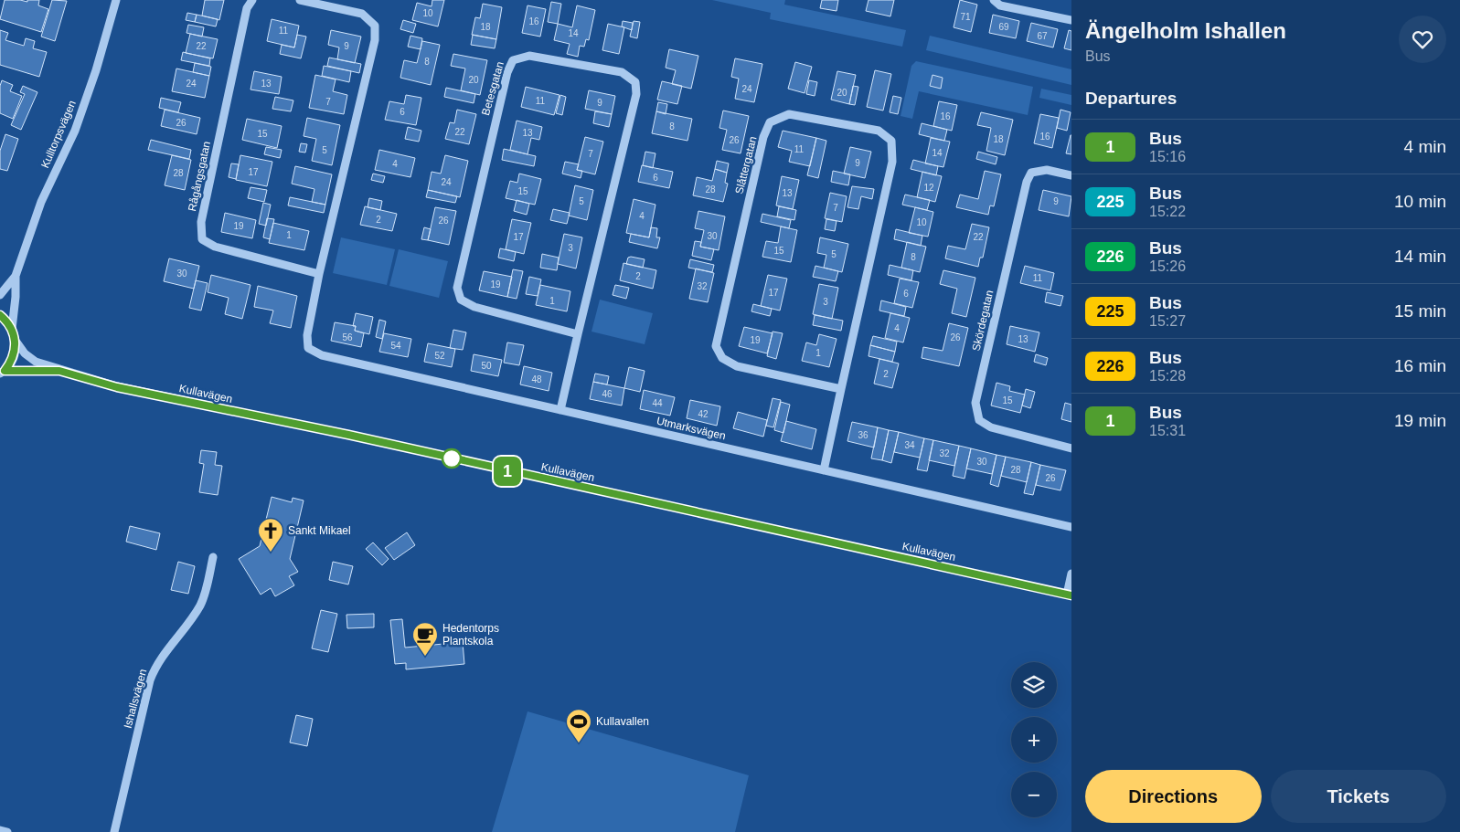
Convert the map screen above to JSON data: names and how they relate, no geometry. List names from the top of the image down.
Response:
{
  "streets": {
    "street": [
      "Betesgatan",
      "Kulltorpsvägen",
      "Slåttergatan",
      "Rågångsgatan",
      "Skördegatan",
      "Kullavägen",
      "Utmarksvägen",
      "Ishallsvägen"
    ]
  },
  "crossings": [
    ["Betesgatan", "Utmarksvägen"],
    ["Kulltorpsvägen", "Kullavägen"],
    ["Slåttergatan", "Utmarksvägen"],
    ["Rågångsgatan", "Utmarksvägen"]
  ],
  "places": {
    "church": ["Sankt Mikael"],
    "cafe": ["Hedentorps Plantskola"],
    "sports": ["Kullavallen"]
  },
  "lines": ["bus line 1"],
  "house_numbers": [
    "10",
    "71",
    "16",
    "18",
    "69",
    "11",
    "14",
    "67",
    "22",
    "9",
    "8",
    "20",
    "24",
    "13",
    "24",
    "20",
    "11",
    "7",
    "9",
    "6",
    "16",
    "26",
    "8",
    "22",
    "13",
    "15",
    "16",
    "18",
    "26",
    "11",
    "5",
    "14",
    "7",
    "9",
    "4",
    "17",
    "28",
    "6",
    "24",
    "12",
    "28",
    "15",
    "13",
    "5",
    "9",
    "7",
    "4",
    "2",
    "26",
    "10",
    "19",
    "1",
    "30",
    "17",
    "22",
    "3",
    "15",
    "5",
    "8",
    "30",
    "2",
    "11",
    "19",
    "32",
    "17",
    "6",
    "1",
    "3",
    "4",
    "56",
    "26",
    "13",
    "19",
    "54",
    "1",
    "52",
    "50",
    "2",
    "48",
    "46",
    "15",
    "44",
    "42",
    "36",
    "34",
    "32",
    "30",
    "28",
    "26"
  ],
  "page": {
    "on_map": "1",
    "heading": [
      ["Ängelholm Ishallen", "Bus"],
      "Departures"
    ],
    "list": [
      {
        "mark": "1",
        "name": "Bus",
        "note": "15:16",
        "value": "4 min"
      },
      {
        "mark": "225",
        "name": "Bus",
        "note": "15:22",
        "value": "10 min"
      },
      {
        "mark": "226",
        "name": "Bus",
        "note": "15:26",
        "value": "14 min"
      },
      {
        "mark": "225",
        "name": "Bus",
        "note": "15:27",
        "value": "15 min"
      },
      {
        "mark": "226",
        "name": "Bus",
        "note": "15:28",
        "value": "16 min"
      },
      {
        "mark": "1",
        "name": "Bus",
        "note": "15:31",
        "value": "19 min"
      }
    ],
    "map_buttons": ["+", "−"],
    "buttons": ["Directions", "Tickets"]
  }
}
